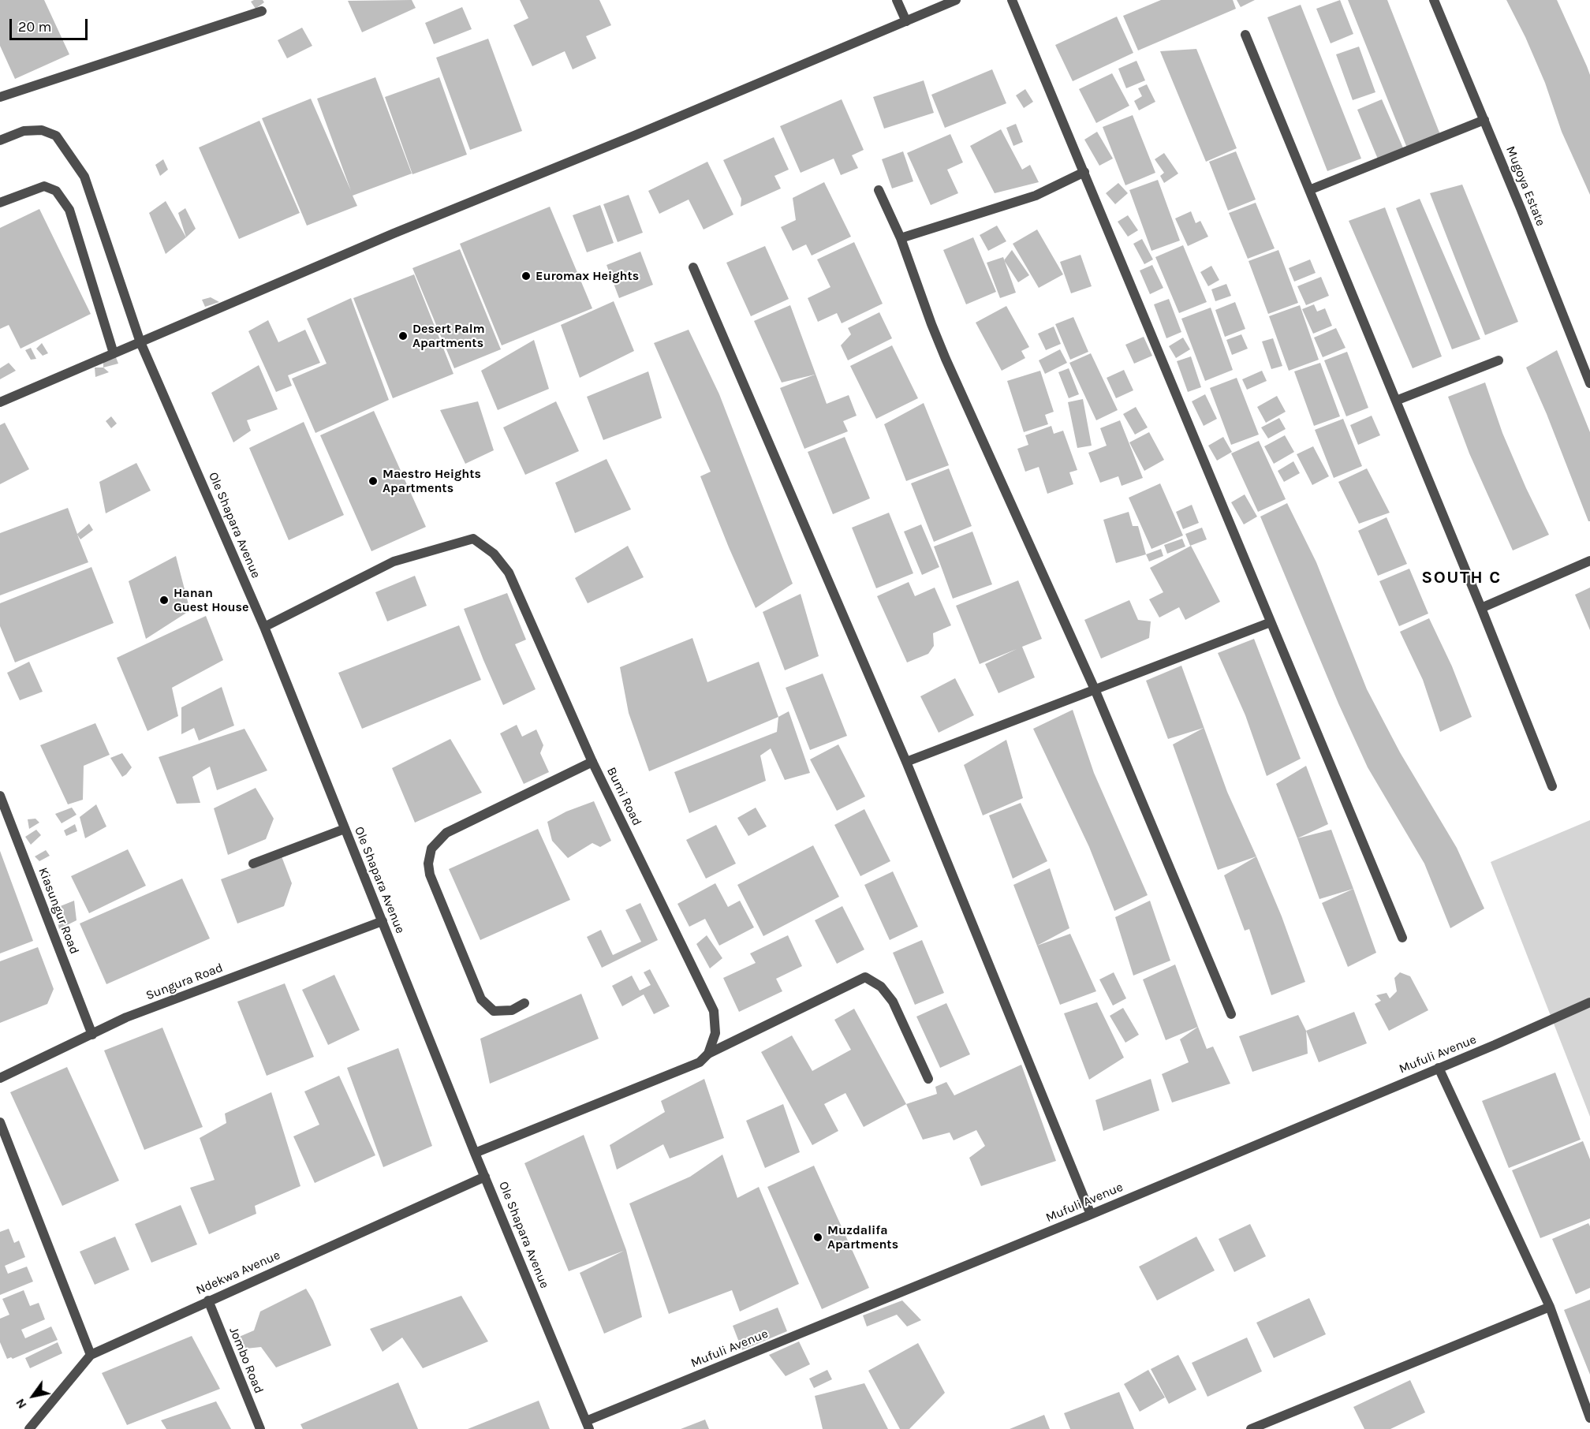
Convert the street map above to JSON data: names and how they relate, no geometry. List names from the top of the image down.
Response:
{
  "streets": {
    "street": [
      "Mugoya Estate",
      "Ole Shapara Avenue",
      "Bumi Road",
      "Kiasungur Road",
      "Sungura Road",
      "Mufuli Avenue",
      "Ndekwa Avenue",
      "Jombo Road"
    ]
  },
  "crossings": [
    ["Ole Shapara Avenue", "Bumi Road"],
    ["Ole Shapara Avenue", "Sungura Road"],
    ["Ole Shapara Avenue", "Mufuli Avenue"],
    ["Ole Shapara Avenue", "Ndekwa Avenue"],
    ["Kiasungur Road", "Sungura Road"],
    ["Ndekwa Avenue", "Jombo Road"]
  ],
  "districts": ["SOUTH C"],
  "places": [
    "Euromax Heights",
    "Desert Palm Apartments",
    "Maestro Heights Apartments",
    "Hanan Guest House",
    "Muzdalifa Apartments"
  ],
  "scale_bar": "20 m",
  "north": "bottom left"
}
